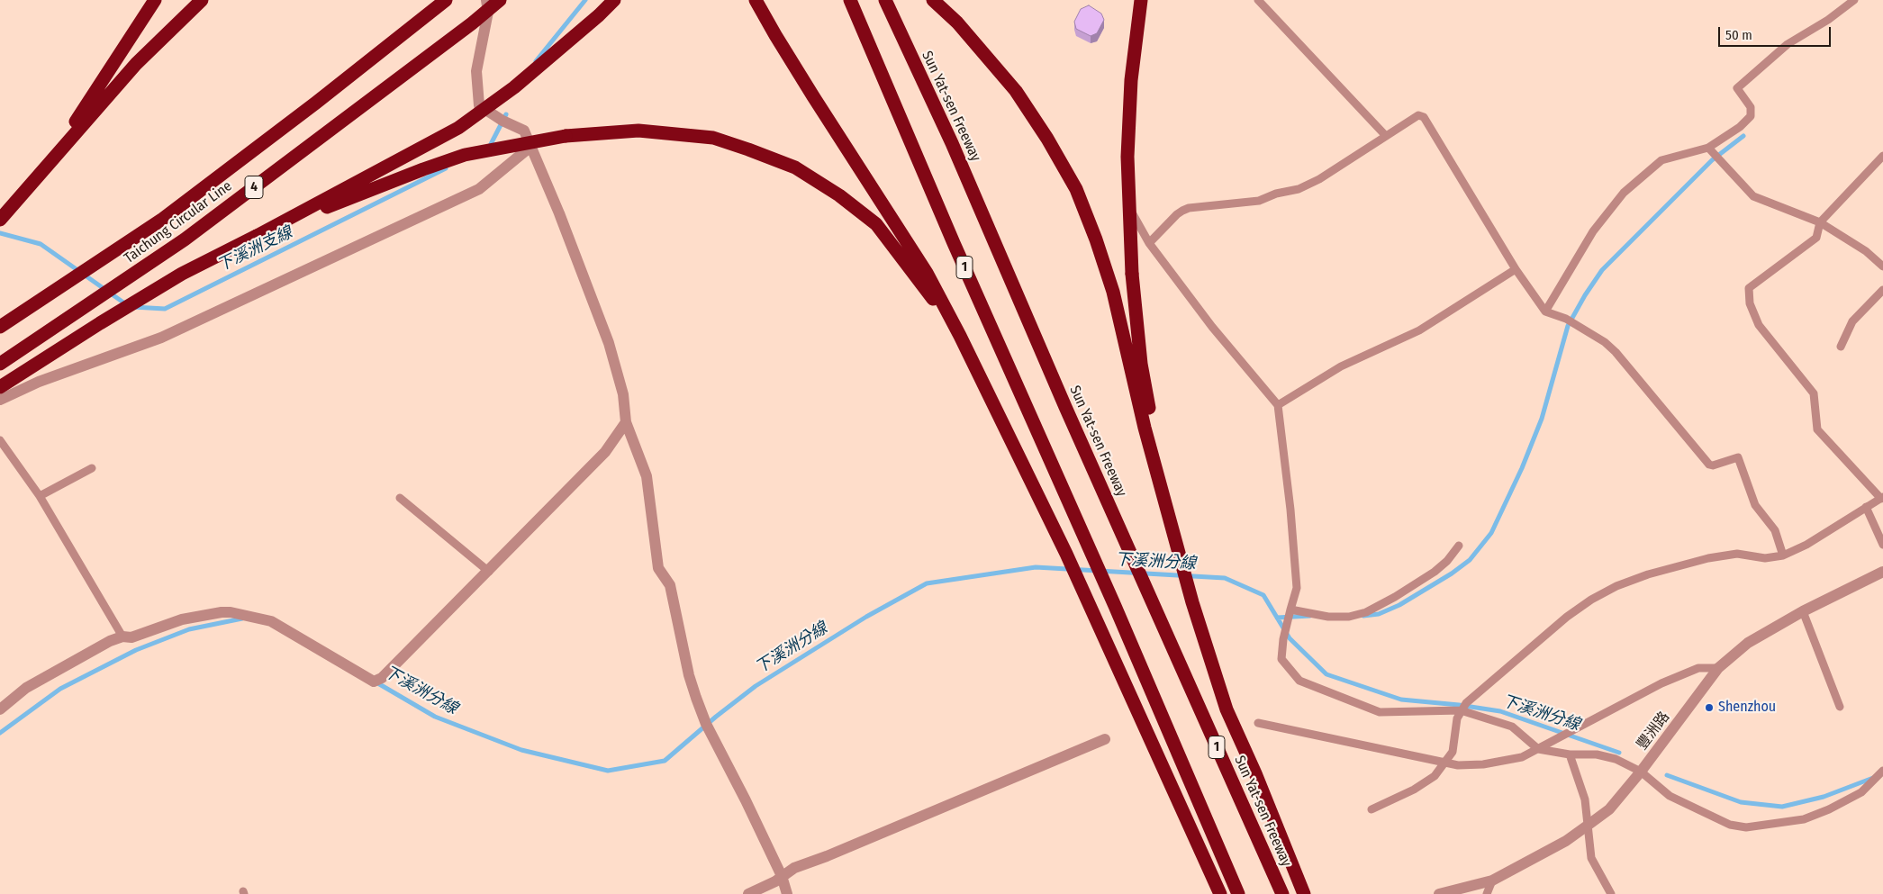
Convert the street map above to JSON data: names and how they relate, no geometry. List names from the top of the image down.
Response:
{
  "streets": {
    "highway": [
      "Sun Yat-sen Freeway",
      "4",
      "Taichung Circular Line",
      "1"
    ],
    "street": ["豐洲路"]
  },
  "water": ["下溪洲支線", "下溪洲分線"],
  "places": ["Shenzhou"],
  "scale_bar": "50 m"
}
